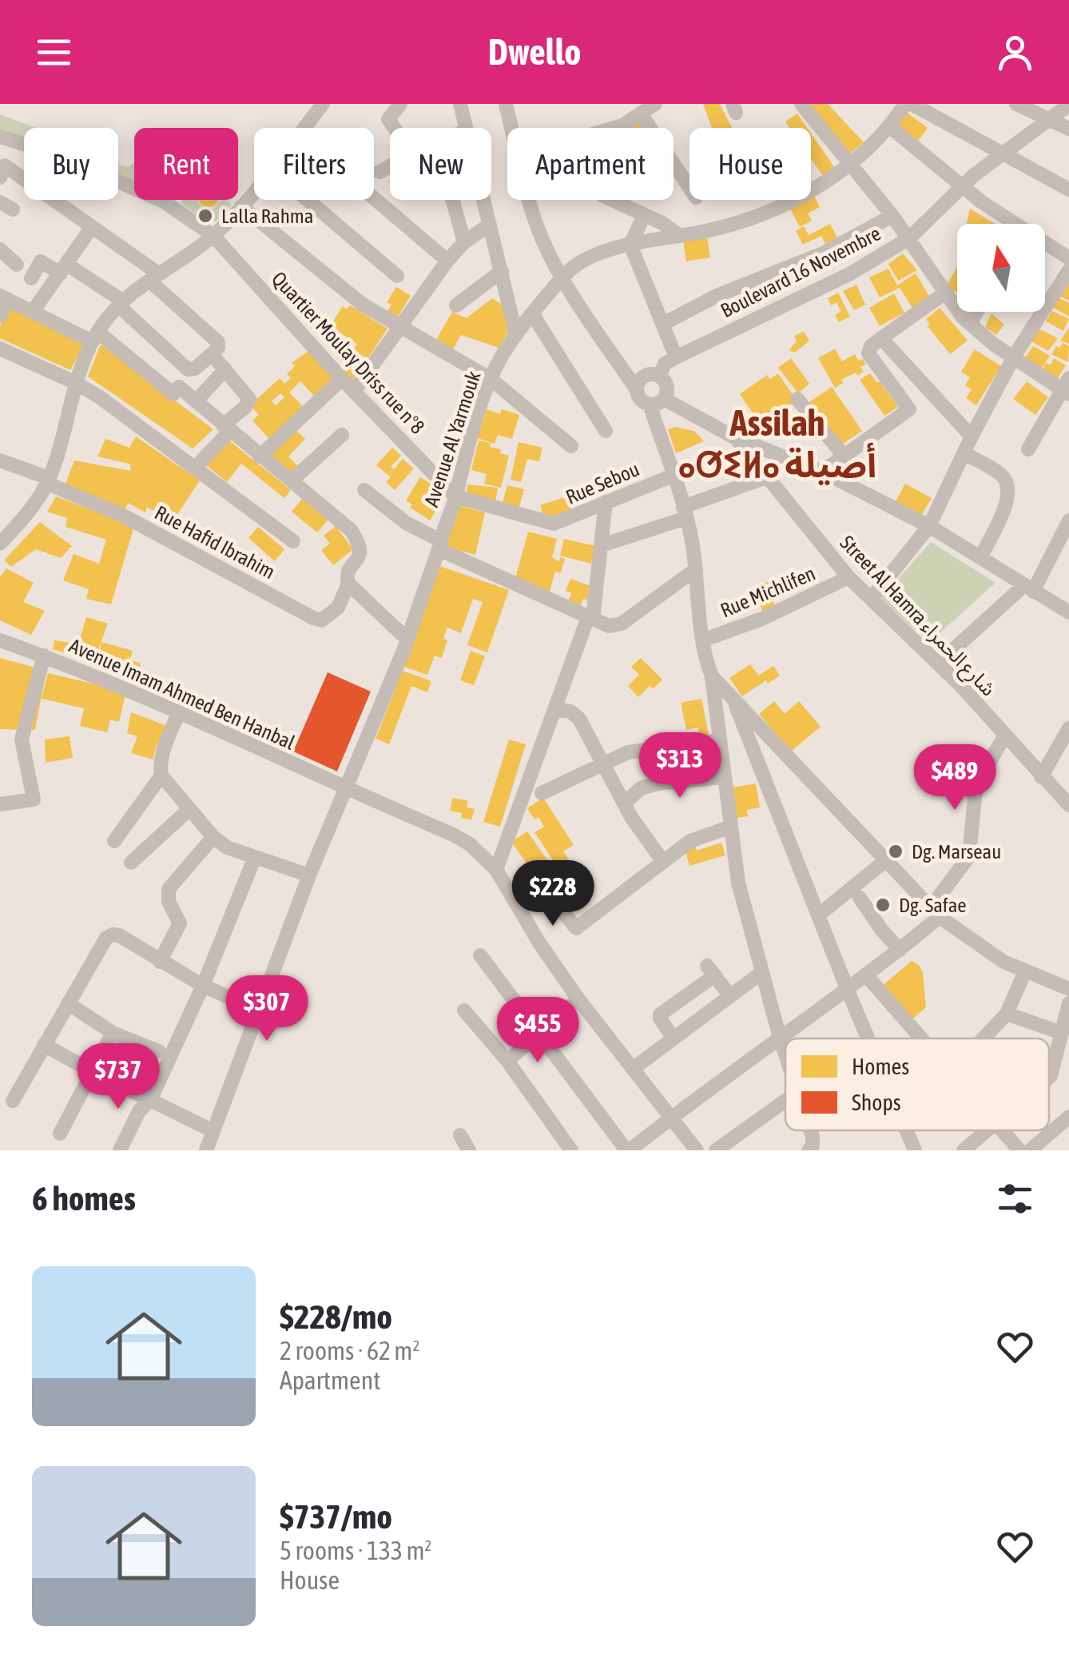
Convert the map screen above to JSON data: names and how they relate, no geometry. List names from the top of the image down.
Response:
{
  "streets": {
    "street": [
      "Boulevard 16 Novembre",
      "Quartier Moulay Driss rue n°8",
      "Avenue Al Yarmouk",
      "Rue Sebou",
      "Rue Hafid Ibrahim",
      "Rue Michlifen",
      "Street Al Hamra شارع الحمراء",
      "Avenue Imam Ahmed Ben Hanbal"
    ]
  },
  "crossings": [
    ["Boulevard 16 Novembre", "Street Al Hamra شارع الحمراء"],
    ["Quartier Moulay Driss rue n°8", "Avenue Al Yarmouk"],
    ["Quartier Moulay Driss rue n°8", "Rue Sebou"],
    ["Avenue Al Yarmouk", "Rue Sebou"],
    ["Avenue Al Yarmouk", "Avenue Imam Ahmed Ben Hanbal"],
    ["Rue Michlifen", "Street Al Hamra شارع الحمراء"]
  ],
  "districts": ["Assilah ⴰⵚⵉⵍⴰ أصيلة"],
  "places": ["Lalla Rahma", "Dg. Marseau", "Dg. Safae"],
  "legend": ["Homes", "Shops"],
  "north": "top",
  "page": {
    "header": "Dwello",
    "chip": [
      "Buy",
      "Rent",
      "Filters",
      "New",
      "Apartment",
      "House"
    ],
    "price": [
      "$313",
      "$489",
      "$228",
      "$307",
      "$455",
      "$737"
    ],
    "heading": "6 homes",
    "list": [
      {
        "name": "$228/mo",
        "note": "2 rooms · 62 m² · Apartment"
      },
      {
        "name": "$737/mo",
        "note": "5 rooms · 133 m² · House"
      }
    ]
  }
}
